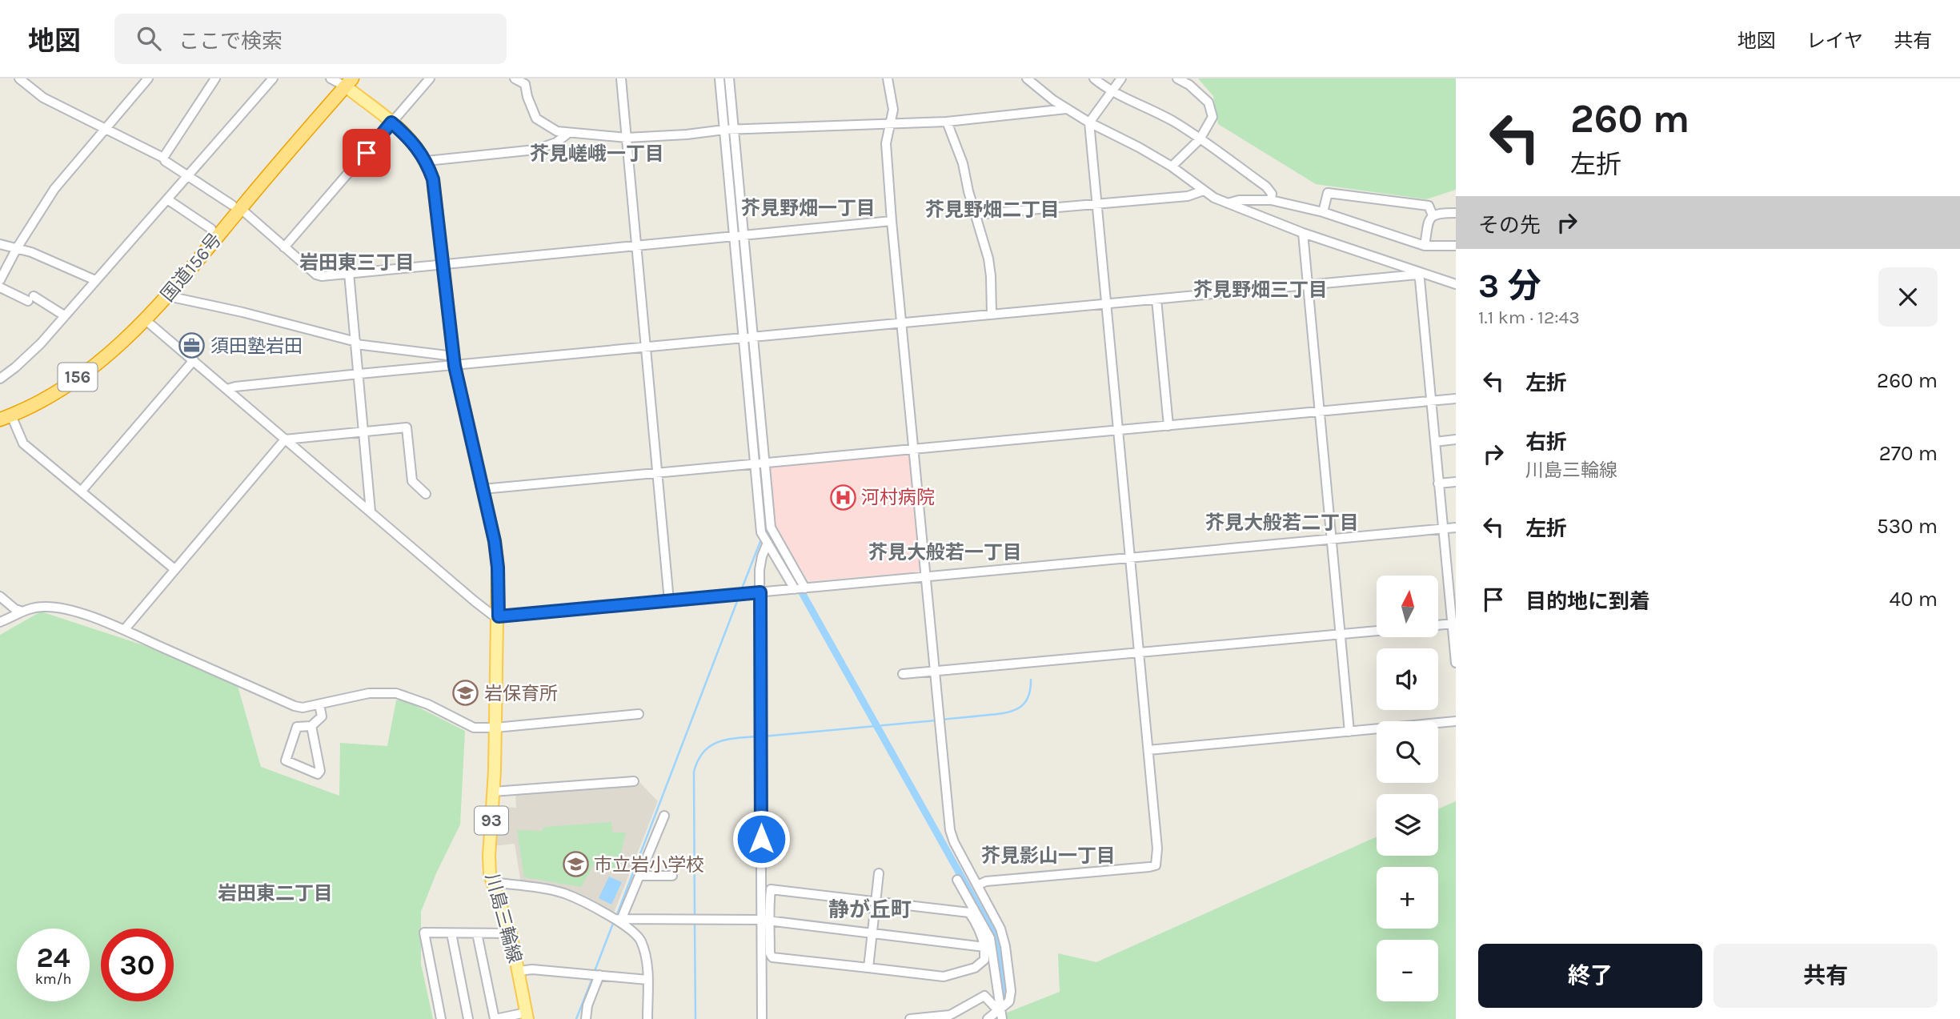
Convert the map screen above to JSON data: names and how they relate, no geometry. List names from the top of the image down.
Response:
{
  "streets": {
    "highway": ["国道156号", "156"],
    "main road": ["93", "川島三輪線"]
  },
  "crossings": [
    ["国道156号", "川島三輪線"]
  ],
  "districts": [
    "芥見嵯峨一丁目",
    "芥見野畑一丁目",
    "芥見野畑二丁目",
    "岩田東三丁目",
    "芥見野畑三丁目",
    "芥見大般若二丁目",
    "芥見大般若一丁目",
    "芥見影山一丁目",
    "岩田東二丁目",
    "静が丘町"
  ],
  "places": {
    "office": ["須田塾岩田"],
    "hospital": ["河村病院"],
    "school or university": ["岩保育所", "市立岩小学校"]
  },
  "north": "top",
  "page": {
    "header": "地図",
    "search": "ここで検索",
    "nav": ["地図", "レイヤ", "共有"],
    "turn": ["260 m", "左折"],
    "then": "その先",
    "heading": ["3 分", "1.1 km · 12:43"],
    "list": [
      {
        "name": "左折",
        "value": "260 m"
      },
      {
        "name": "右折",
        "note": "川島三輪線",
        "value": "270 m"
      },
      {
        "name": "左折",
        "value": "530 m"
      },
      {
        "name": "目的地に到着",
        "value": "40 m"
      }
    ],
    "map_buttons": ["+", "−"],
    "speed": "24 km/h",
    "limit": "30",
    "buttons": ["終了", "共有"]
  }
}
